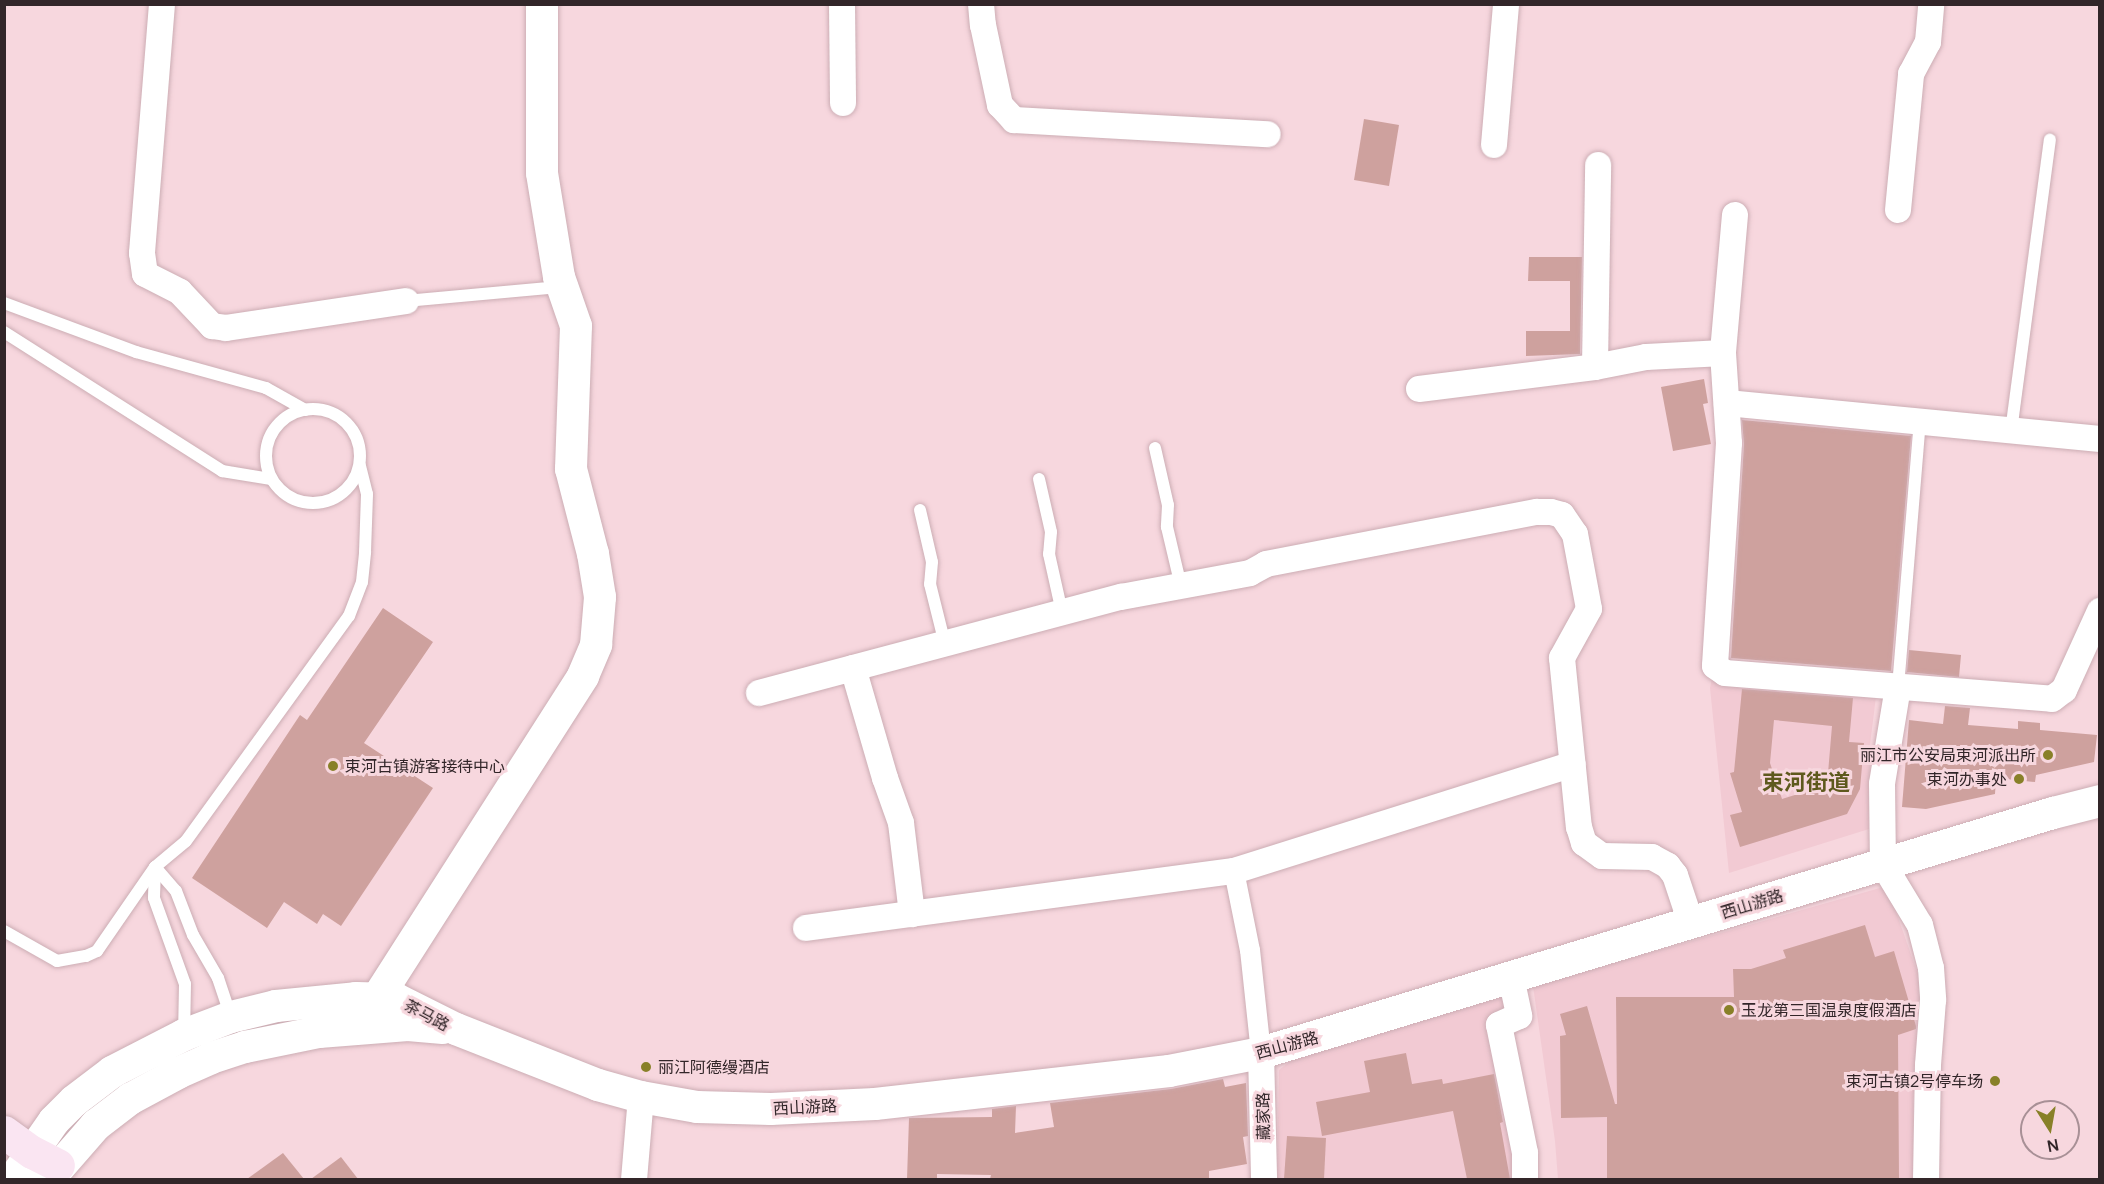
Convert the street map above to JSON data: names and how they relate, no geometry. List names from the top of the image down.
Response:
{
  "streets": {
    "street": ["西山游路", "茶马路", "藏家路"]
  },
  "crossings": [
    ["西山游路", "茶马路"],
    ["西山游路", "藏家路"]
  ],
  "districts": ["束河街道"],
  "places": [
    "丽江市公安局束河派出所",
    "束河古镇游客接待中心",
    "束河办事处",
    "玉龙第三国温泉度假酒店",
    "丽江阿德缦酒店",
    "束河古镇2号停车场"
  ],
  "north": "bottom"
}
